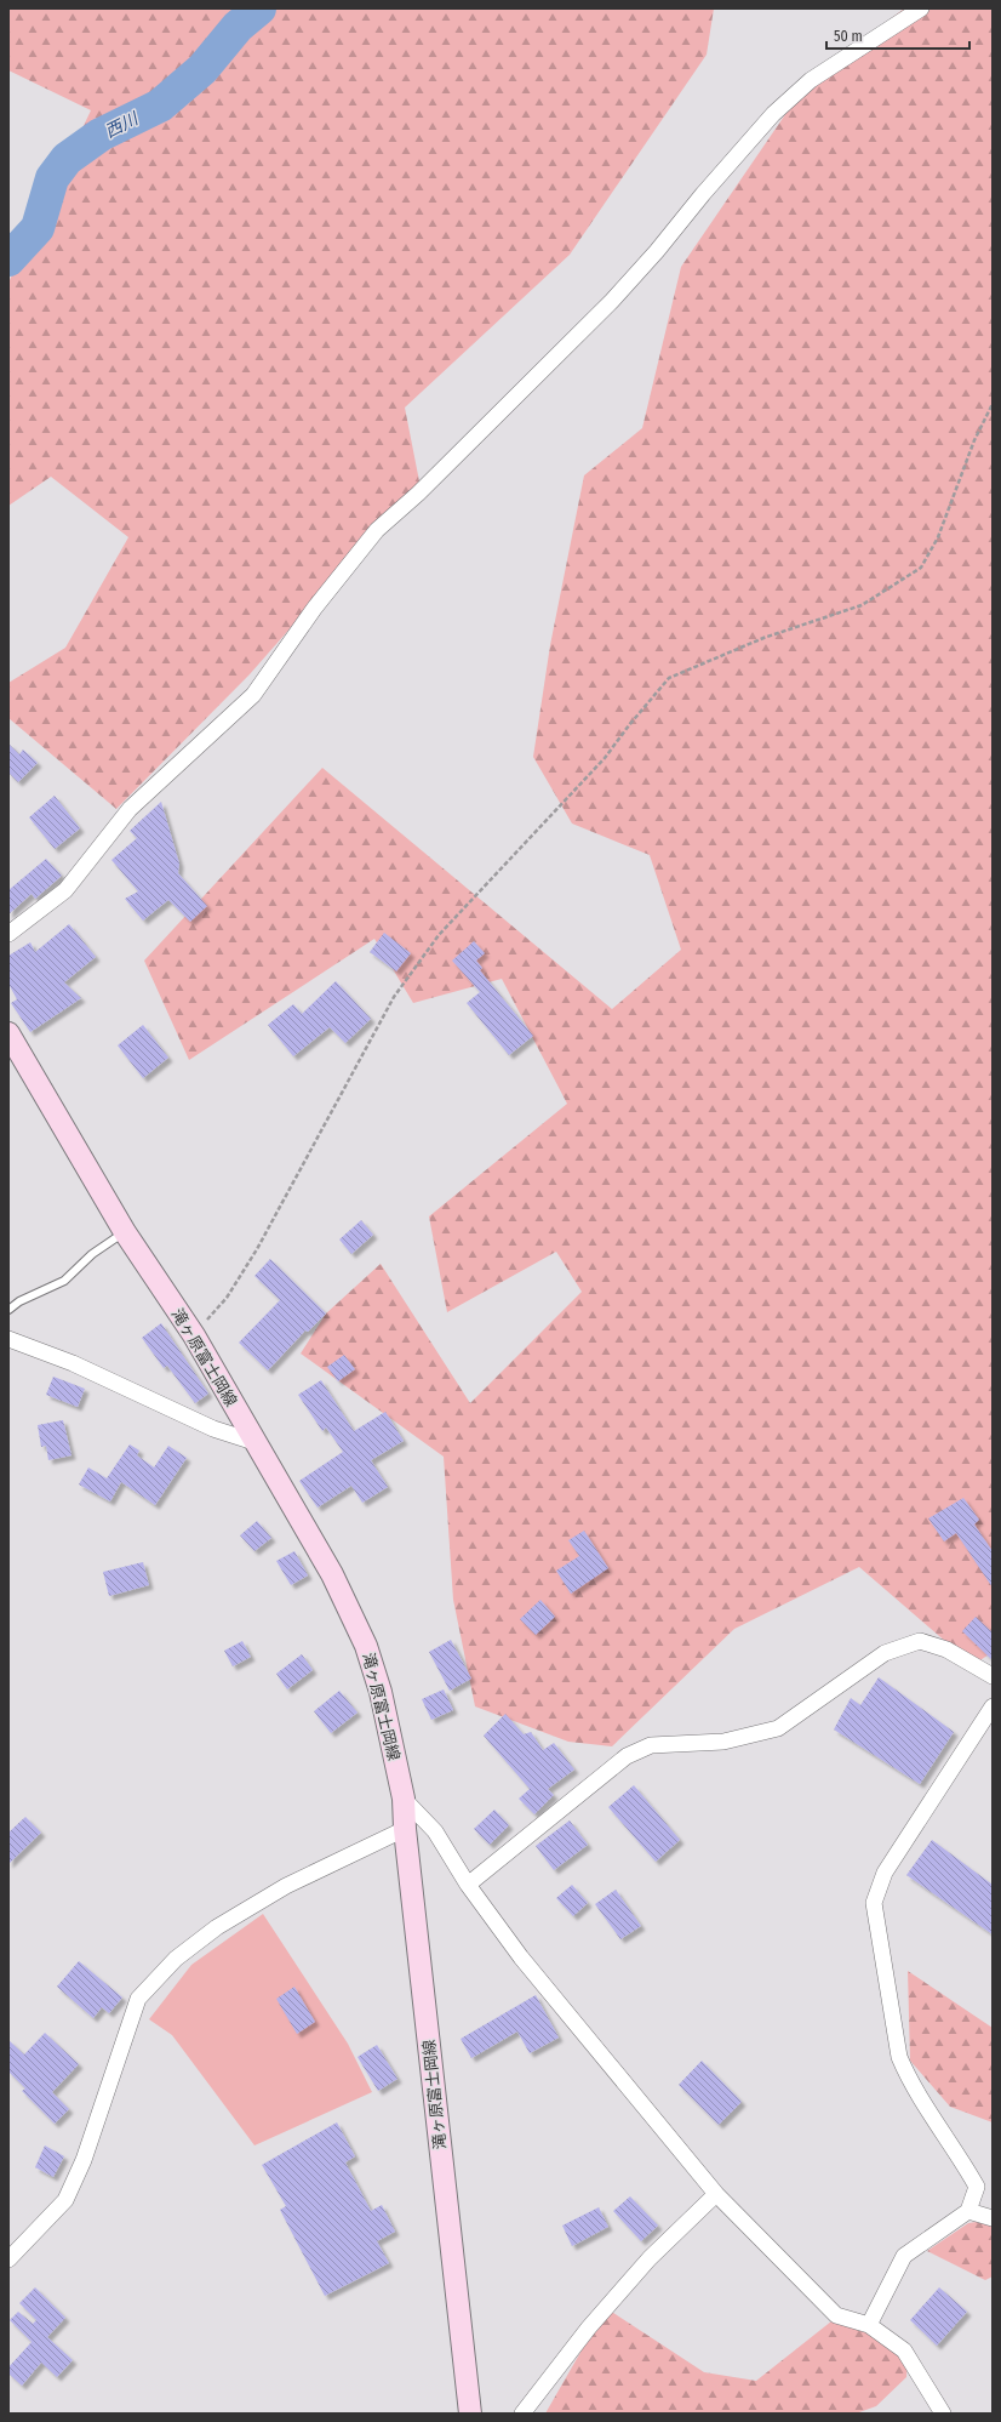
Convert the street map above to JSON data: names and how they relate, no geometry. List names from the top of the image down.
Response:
{
  "streets": {
    "main road": ["滝ヶ原富士岡線"]
  },
  "water": ["西川"],
  "scale_bar": "50 m"
}
